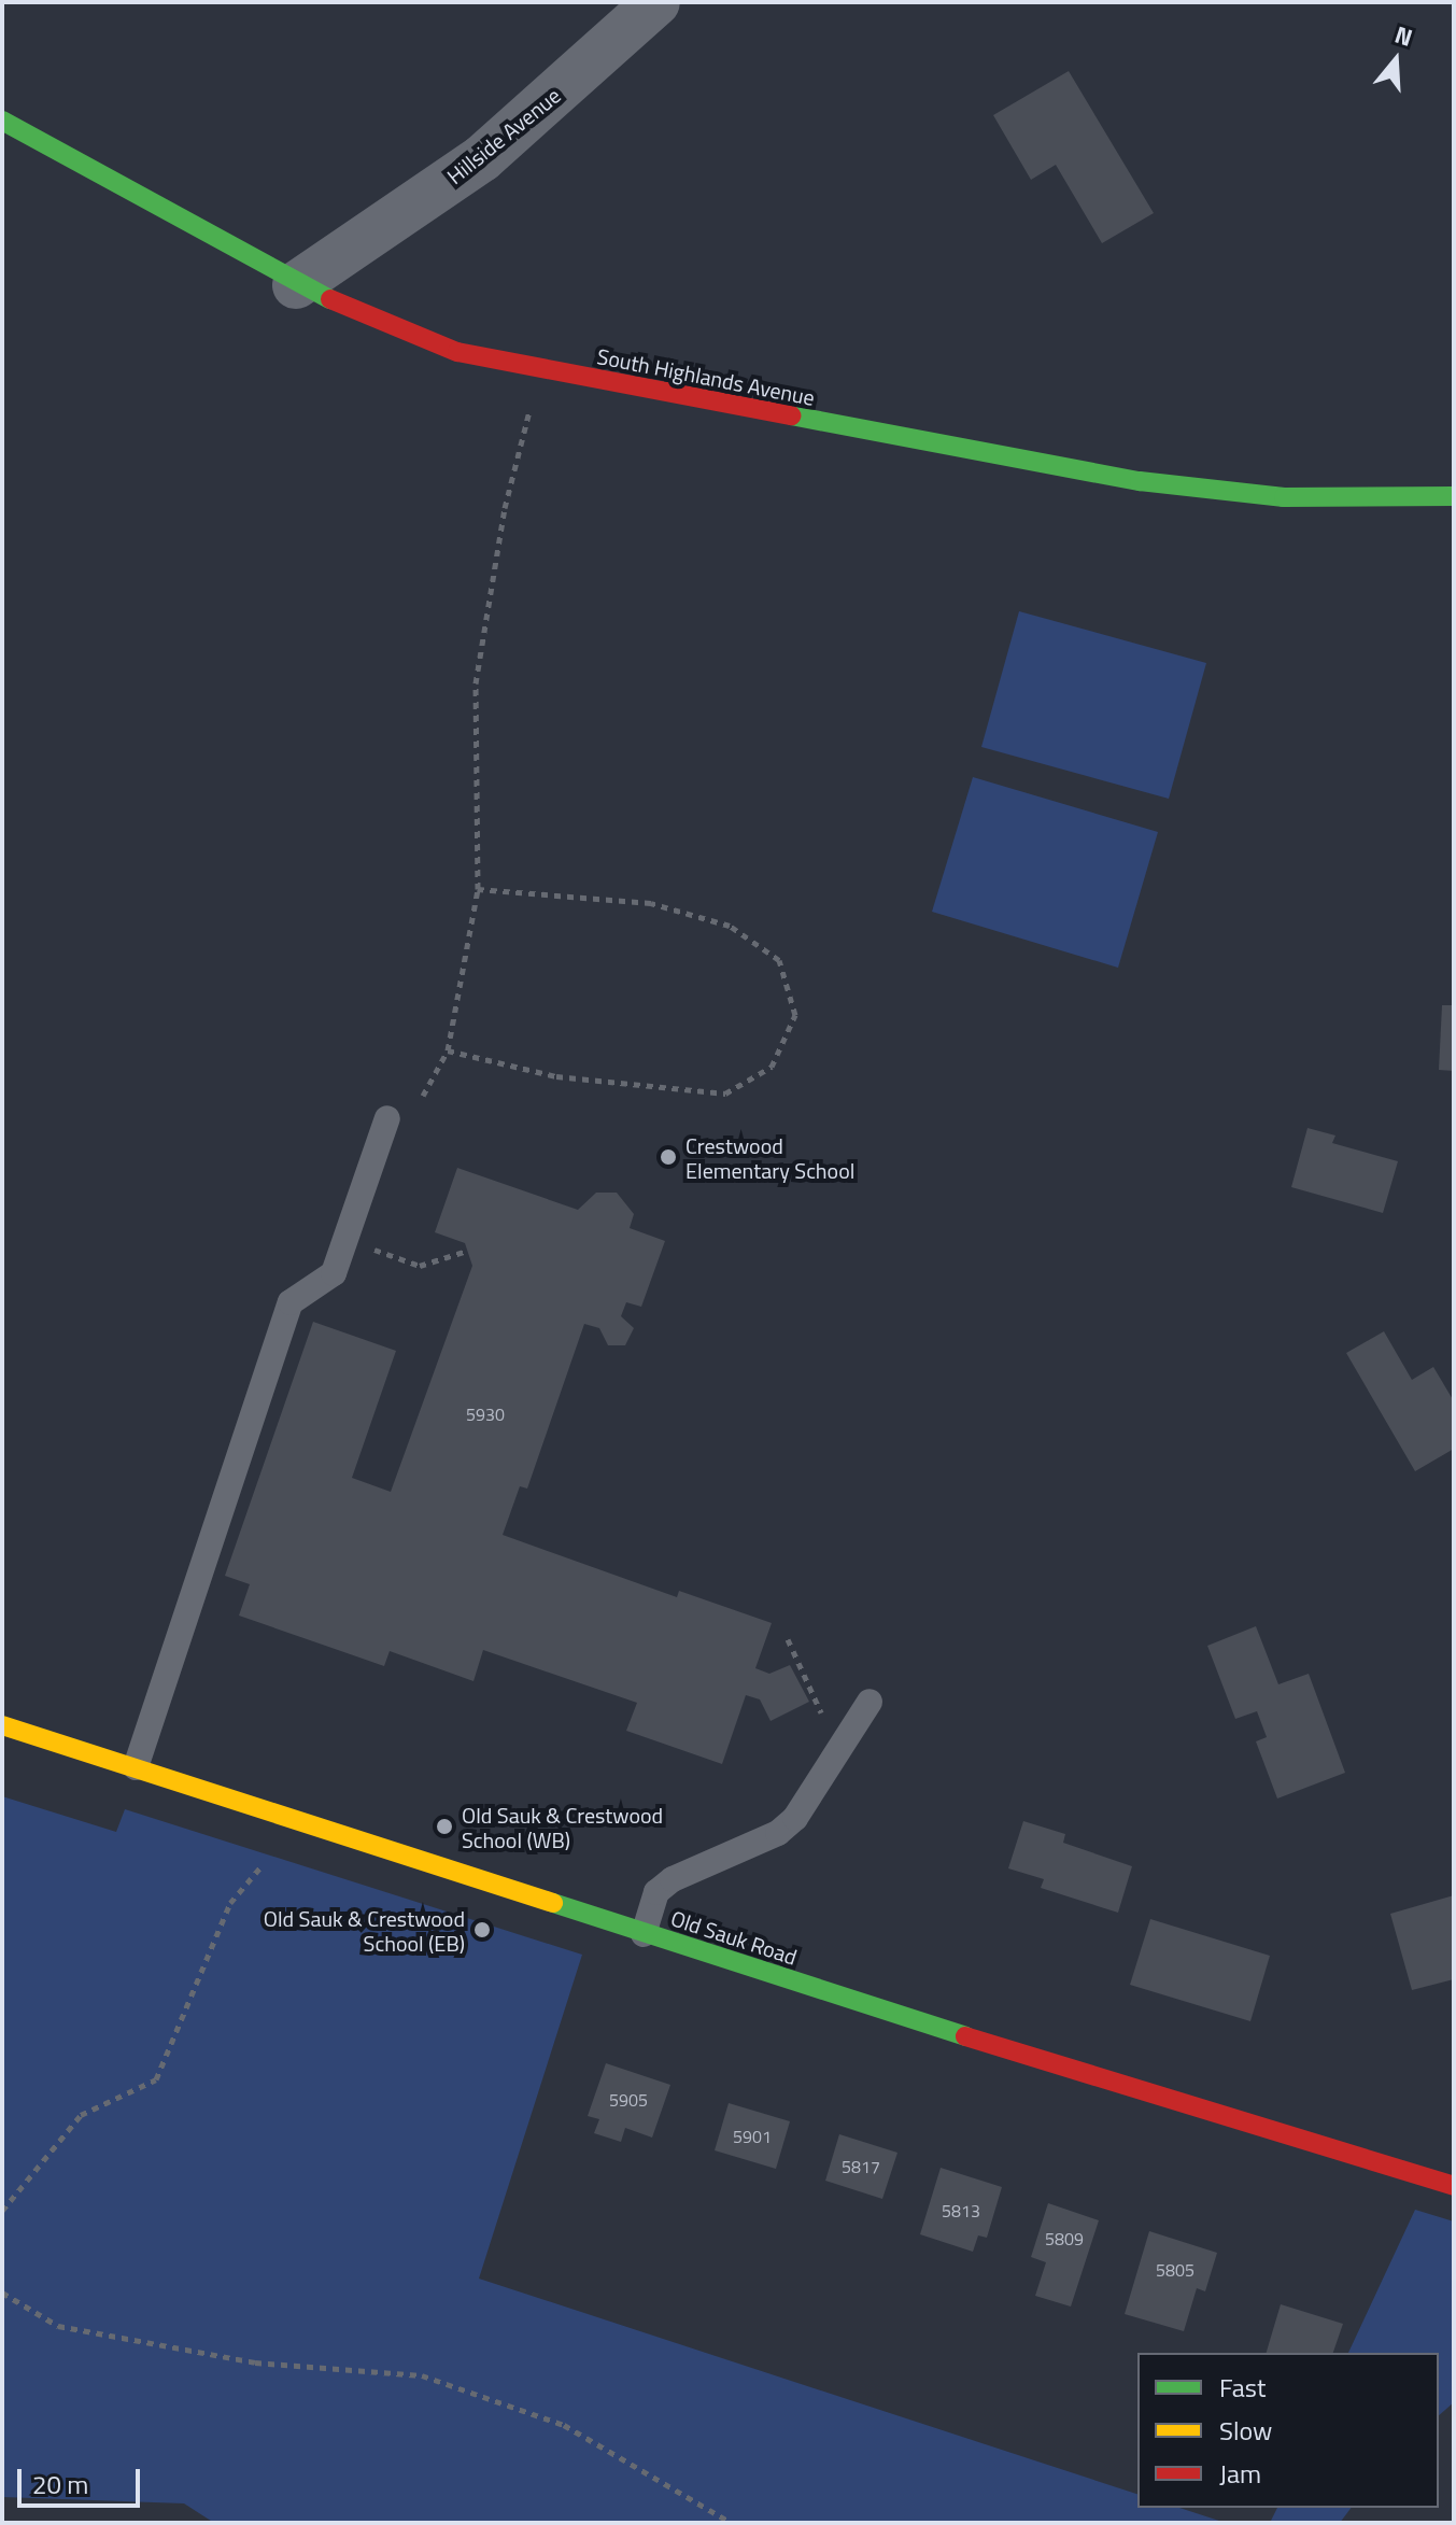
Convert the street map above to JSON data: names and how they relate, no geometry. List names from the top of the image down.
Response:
{
  "streets": {
    "street": ["Hillside Avenue", "South Highlands Avenue", "Old Sauk Road"]
  },
  "crossings": [
    ["Hillside Avenue", "South Highlands Avenue"]
  ],
  "places": ["Crestwood Elementary School", "Old Sauk & Crestwood School (WB)", "Old Sauk & Crestwood School (EB)"],
  "house_numbers": [
    "5930",
    "5905",
    "5901",
    "5817",
    "5813",
    "5809",
    "5805"
  ],
  "legend": ["Fast", "Slow", "Jam"],
  "scale_bar": "20 m",
  "north": "top"
}
